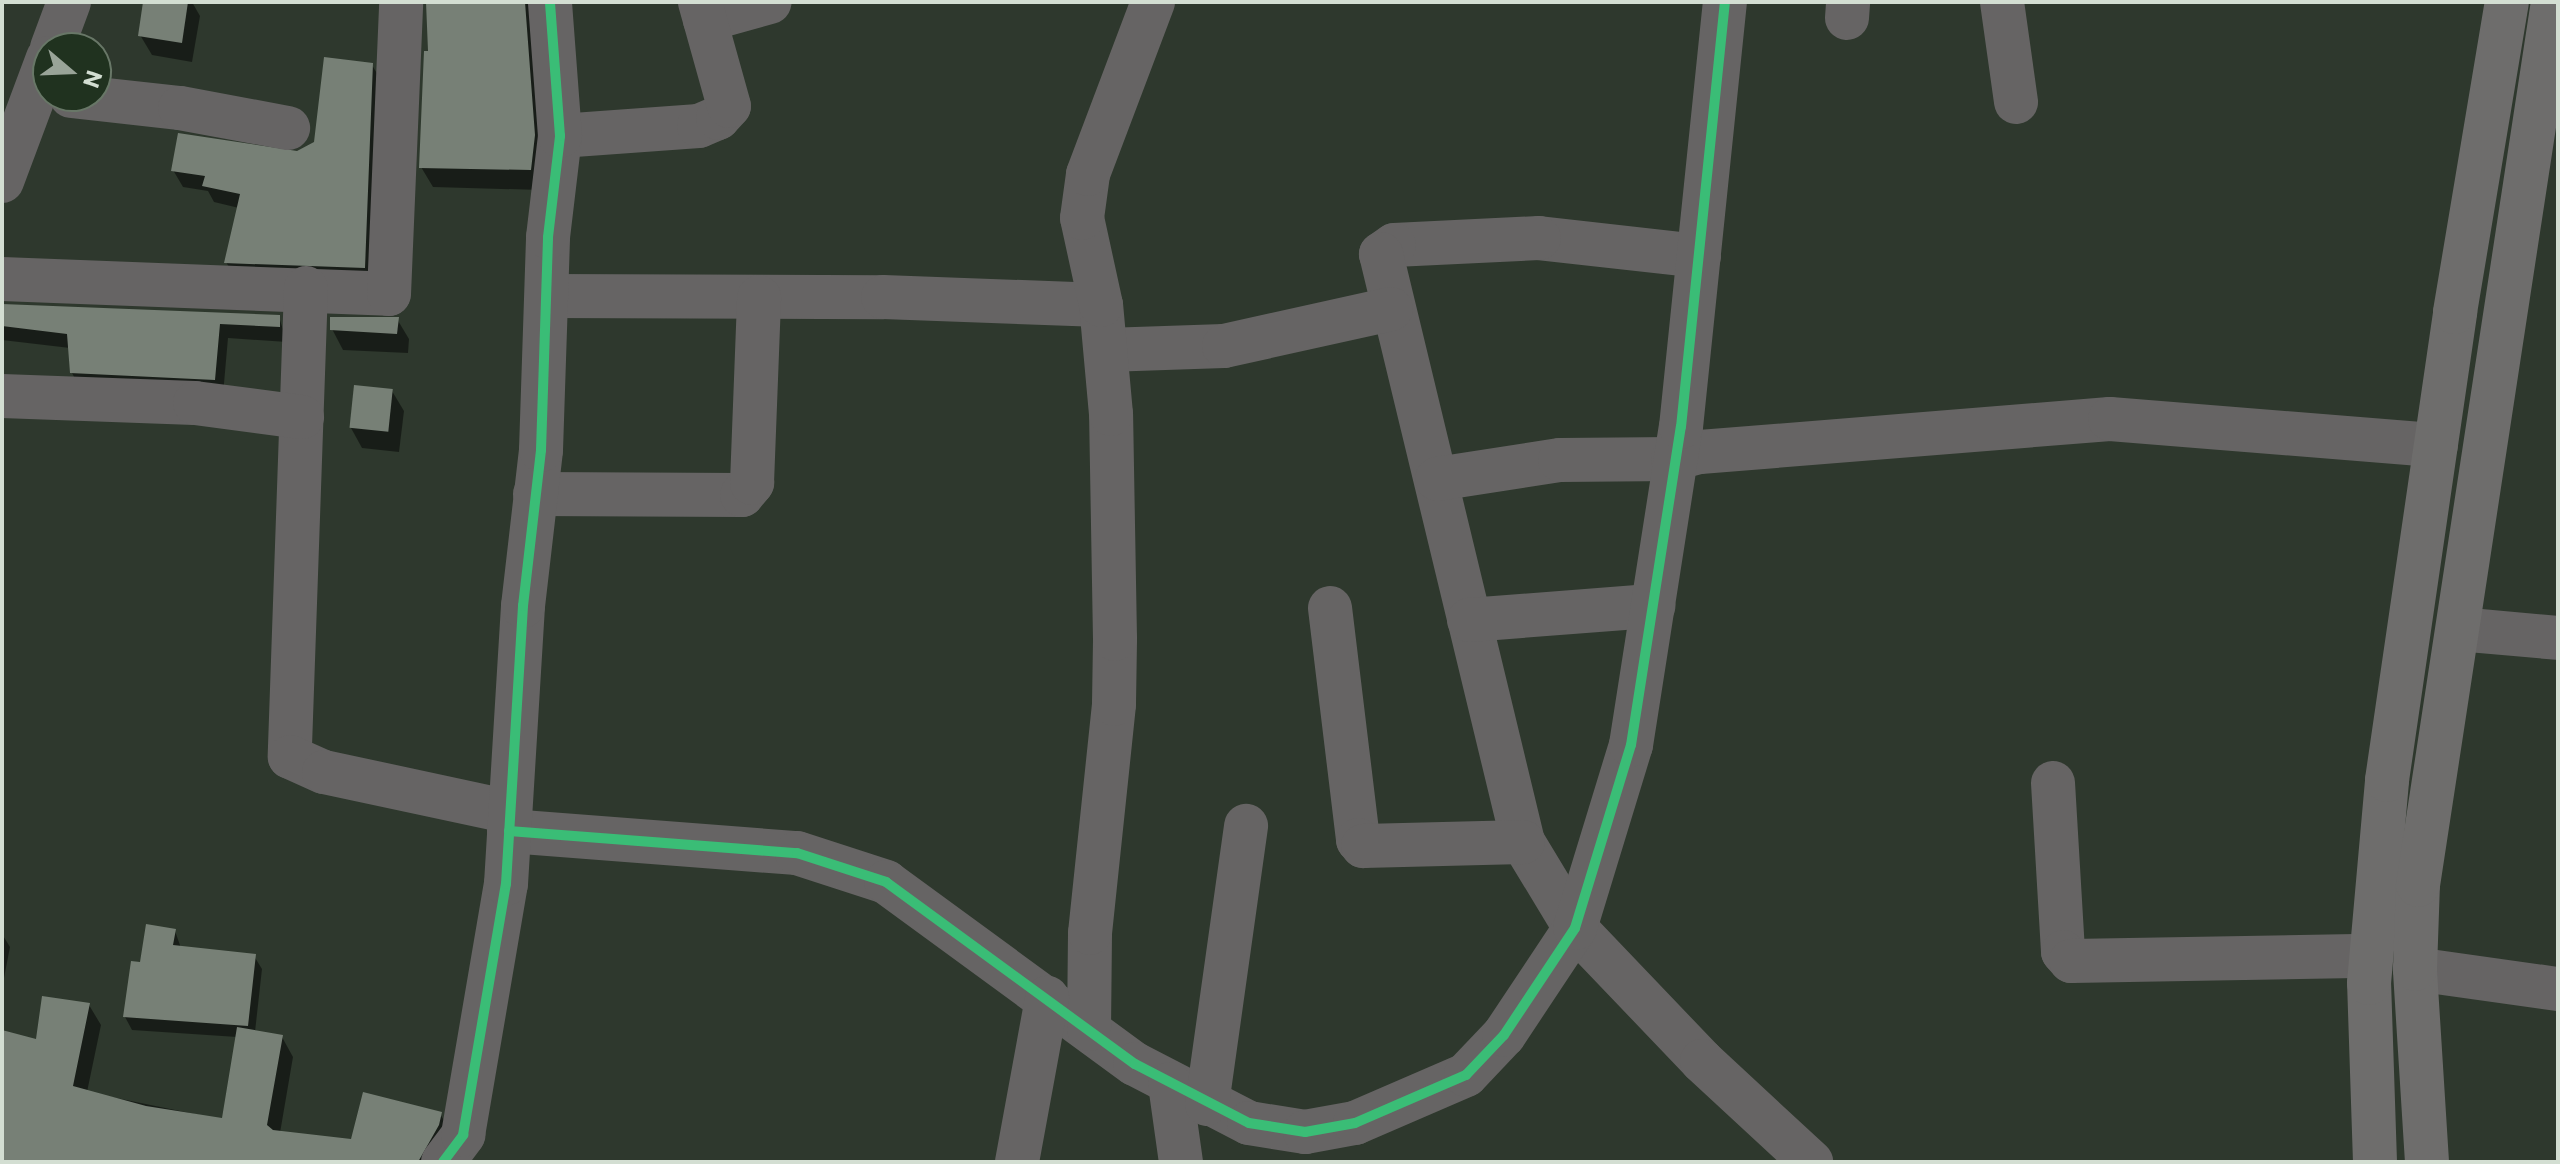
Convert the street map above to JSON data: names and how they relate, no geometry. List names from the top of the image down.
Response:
{
  "north": "right"
}
